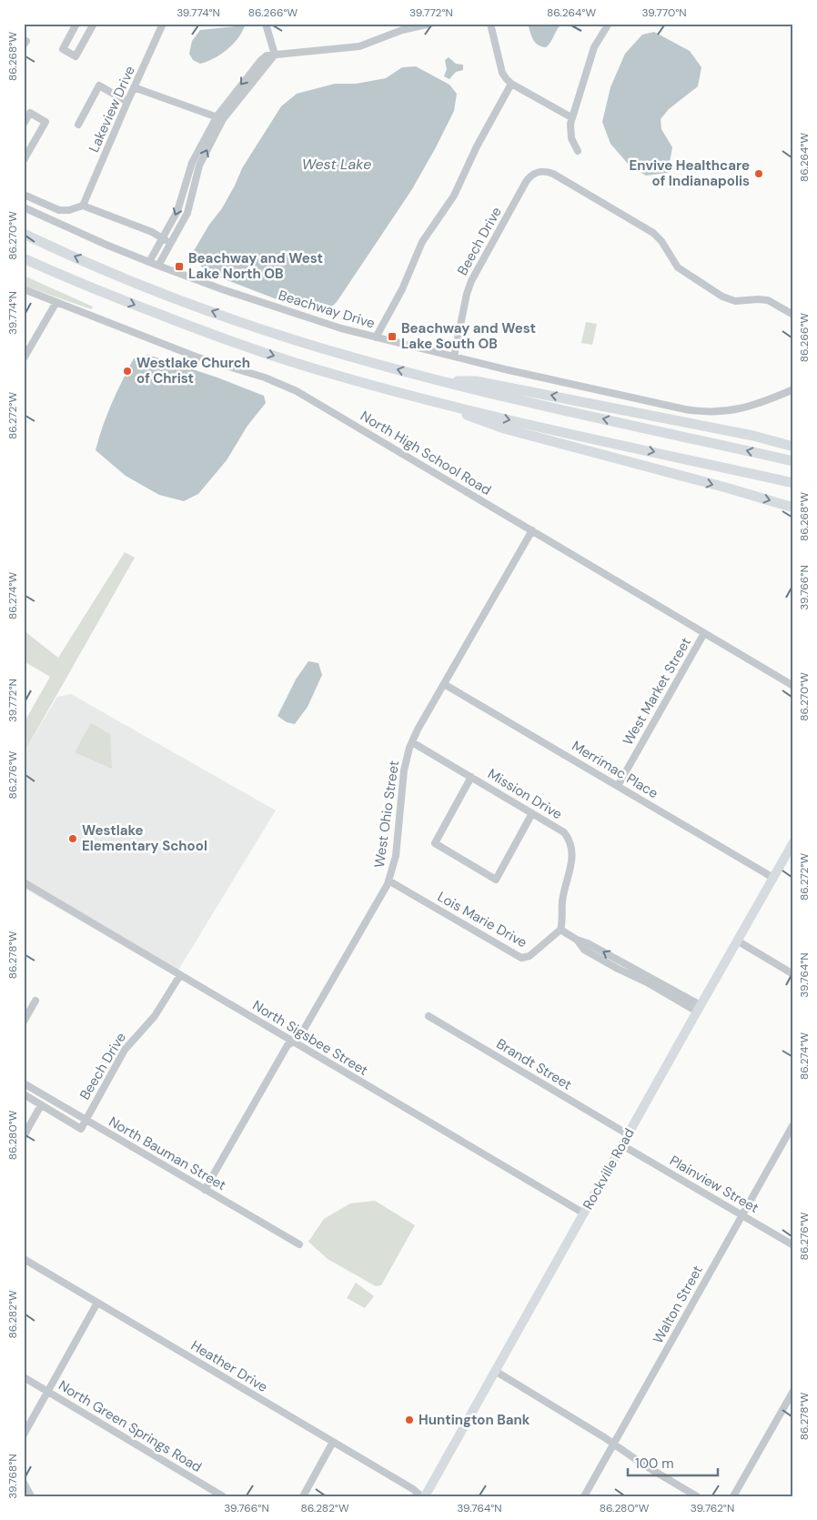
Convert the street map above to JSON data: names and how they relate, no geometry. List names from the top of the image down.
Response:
{
  "streets": {
    "main road": ["Rockville Road"],
    "street": [
      "Lakeview Drive",
      "Beech Drive",
      "Beachway Drive",
      "North High School Road",
      "West Market Street",
      "Merrimac Place",
      "Mission Drive",
      "West Ohio Street",
      "Lois Marie Drive",
      "North Sigsbee Street",
      "Brandt Street",
      "North Bauman Street",
      "Plainview Street",
      "Walton Street",
      "Heather Drive",
      "North Green Springs Road"
    ]
  },
  "crossings": [
    ["Beech Drive", "Beachway Drive"],
    ["Beech Drive", "North Sigsbee Street"],
    ["Beech Drive", "North Bauman Street"],
    ["North High School Road", "West Market Street"],
    ["North High School Road", "West Ohio Street"],
    ["West Market Street", "Merrimac Place"],
    ["Merrimac Place", "West Ohio Street"],
    ["Merrimac Place", "Rockville Road"],
    ["Mission Drive", "West Ohio Street"],
    ["Mission Drive", "Lois Marie Drive"],
    ["West Ohio Street", "Lois Marie Drive"],
    ["West Ohio Street", "North Sigsbee Street"],
    ["West Ohio Street", "North Bauman Street"],
    ["North Sigsbee Street", "Rockville Road"],
    ["Brandt Street", "Rockville Road"],
    ["Rockville Road", "Plainview Street"],
    ["Rockville Road", "Heather Drive"],
    ["Plainview Street", "Walton Street"]
  ],
  "water": ["West Lake"],
  "places": {
    "other": [
      "Envive Healthcare of Indianapolis",
      "Westlake Church of Christ",
      "Westlake Elementary School",
      "Huntington Bank"
    ],
    "transit": ["Beachway and West Lake North OB", "Beachway and West Lake South OB"]
  },
  "scale_bar": "100 m",
  "coordinates": [
    "39.774°N",
    "86.266°W",
    "39.772°N",
    "86.264°W",
    "39.770°N",
    "86.268°W",
    "86.270°W",
    "86.272°W",
    "39.766°N",
    "86.274°W",
    "86.276°W",
    "86.278°W",
    "39.764°N",
    "86.280°W",
    "86.282°W",
    "39.768°N",
    "39.762°N"
  ]
}
